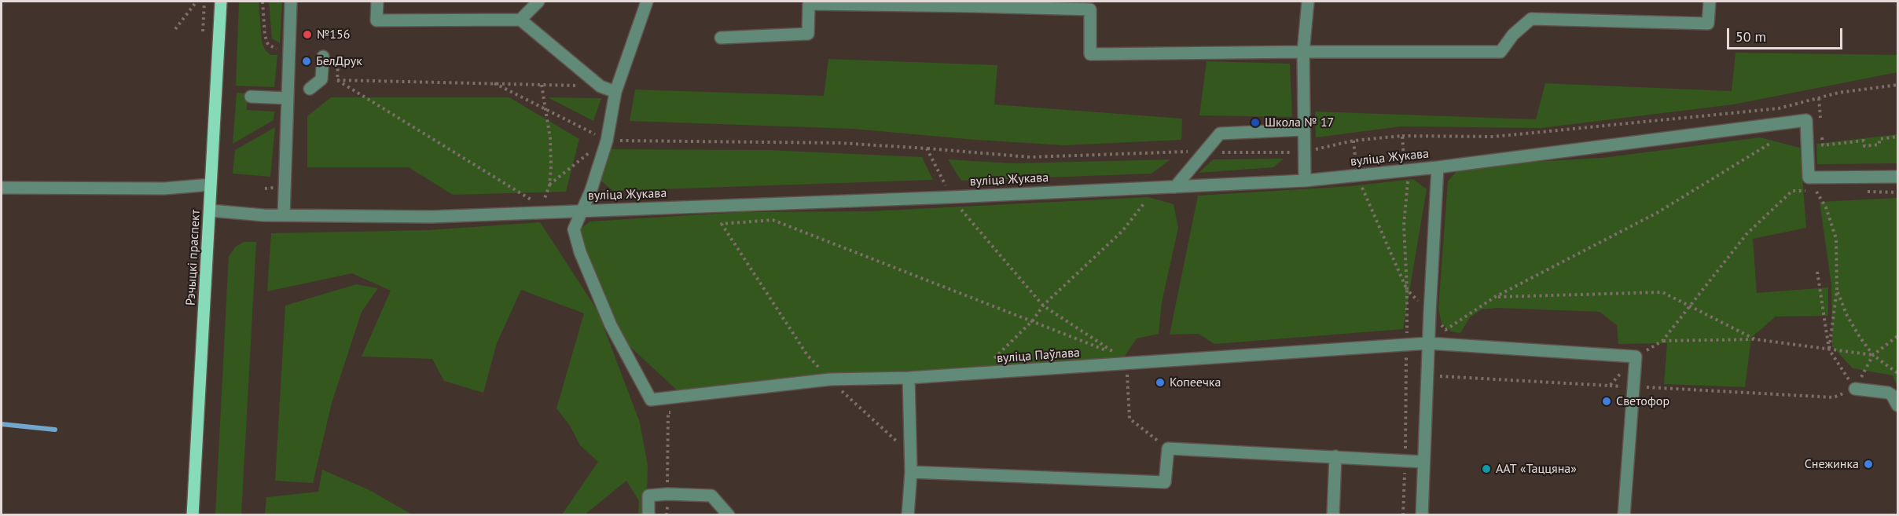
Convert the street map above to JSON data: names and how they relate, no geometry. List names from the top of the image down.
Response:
{
  "streets": {
    "main road": ["Рэчыцкі праспект"],
    "street": ["вуліца Жукава", "вуліца Паўлава"]
  },
  "crossings": [
    ["вуліца Жукава", "Рэчыцкі праспект"],
    ["вуліца Жукава", "вуліца Паўлава"]
  ],
  "places": [
    "№156",
    "БелДрук",
    "Школа № 17",
    "Копеечка",
    "Светофор",
    "Снежинка",
    "ААТ «Таццяна»"
  ],
  "scale_bar": "50 m"
}
